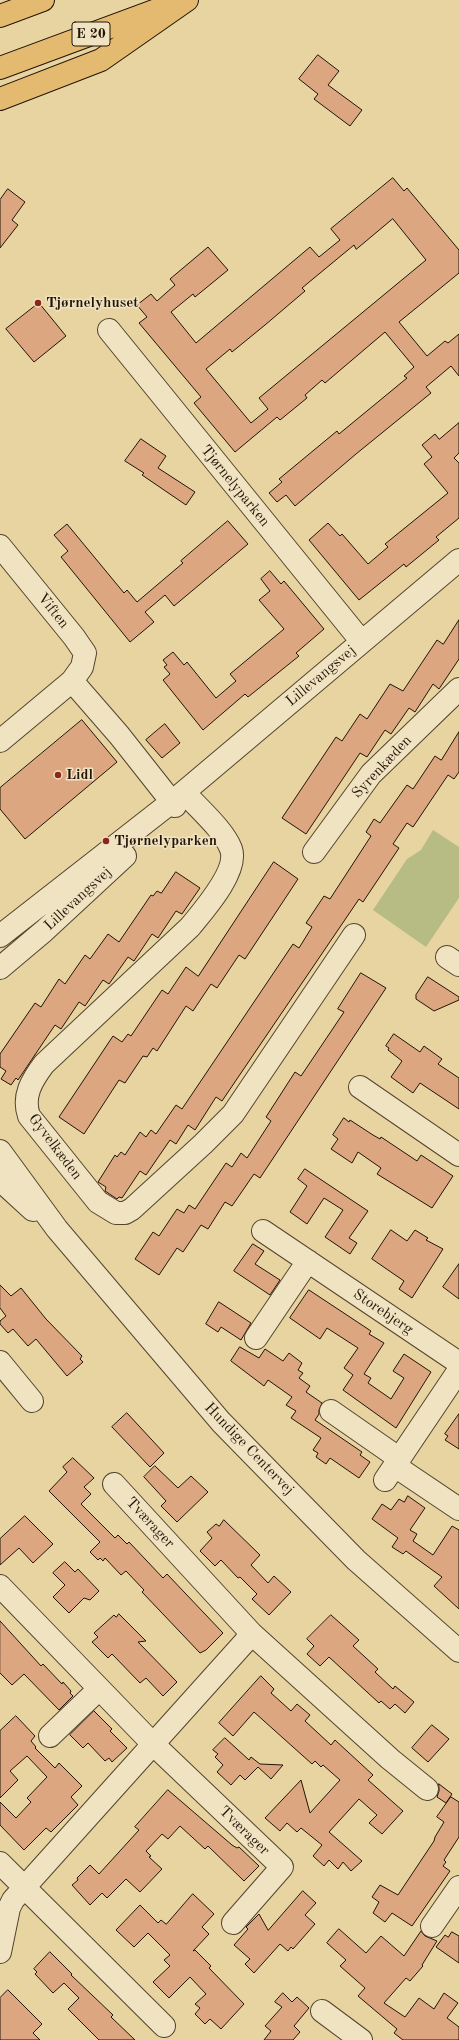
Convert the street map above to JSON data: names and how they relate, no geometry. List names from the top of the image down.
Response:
{
  "streets": {
    "highway": ["E 20"],
    "street": [
      "Tjørnelyparken",
      "Viften",
      "Lillevangsvej",
      "Syrenkæden",
      "Gyvelkæden",
      "Storebjerg",
      "Hundige Centervej",
      "Tværager"
    ]
  },
  "crossings": [
    ["Tjørnelyparken", "Lillevangsvej"],
    ["Lillevangsvej", "Gyvelkæden"]
  ],
  "places": ["Tjørnelyhuset", "Lidl", "Tjørnelyparken"]
}
